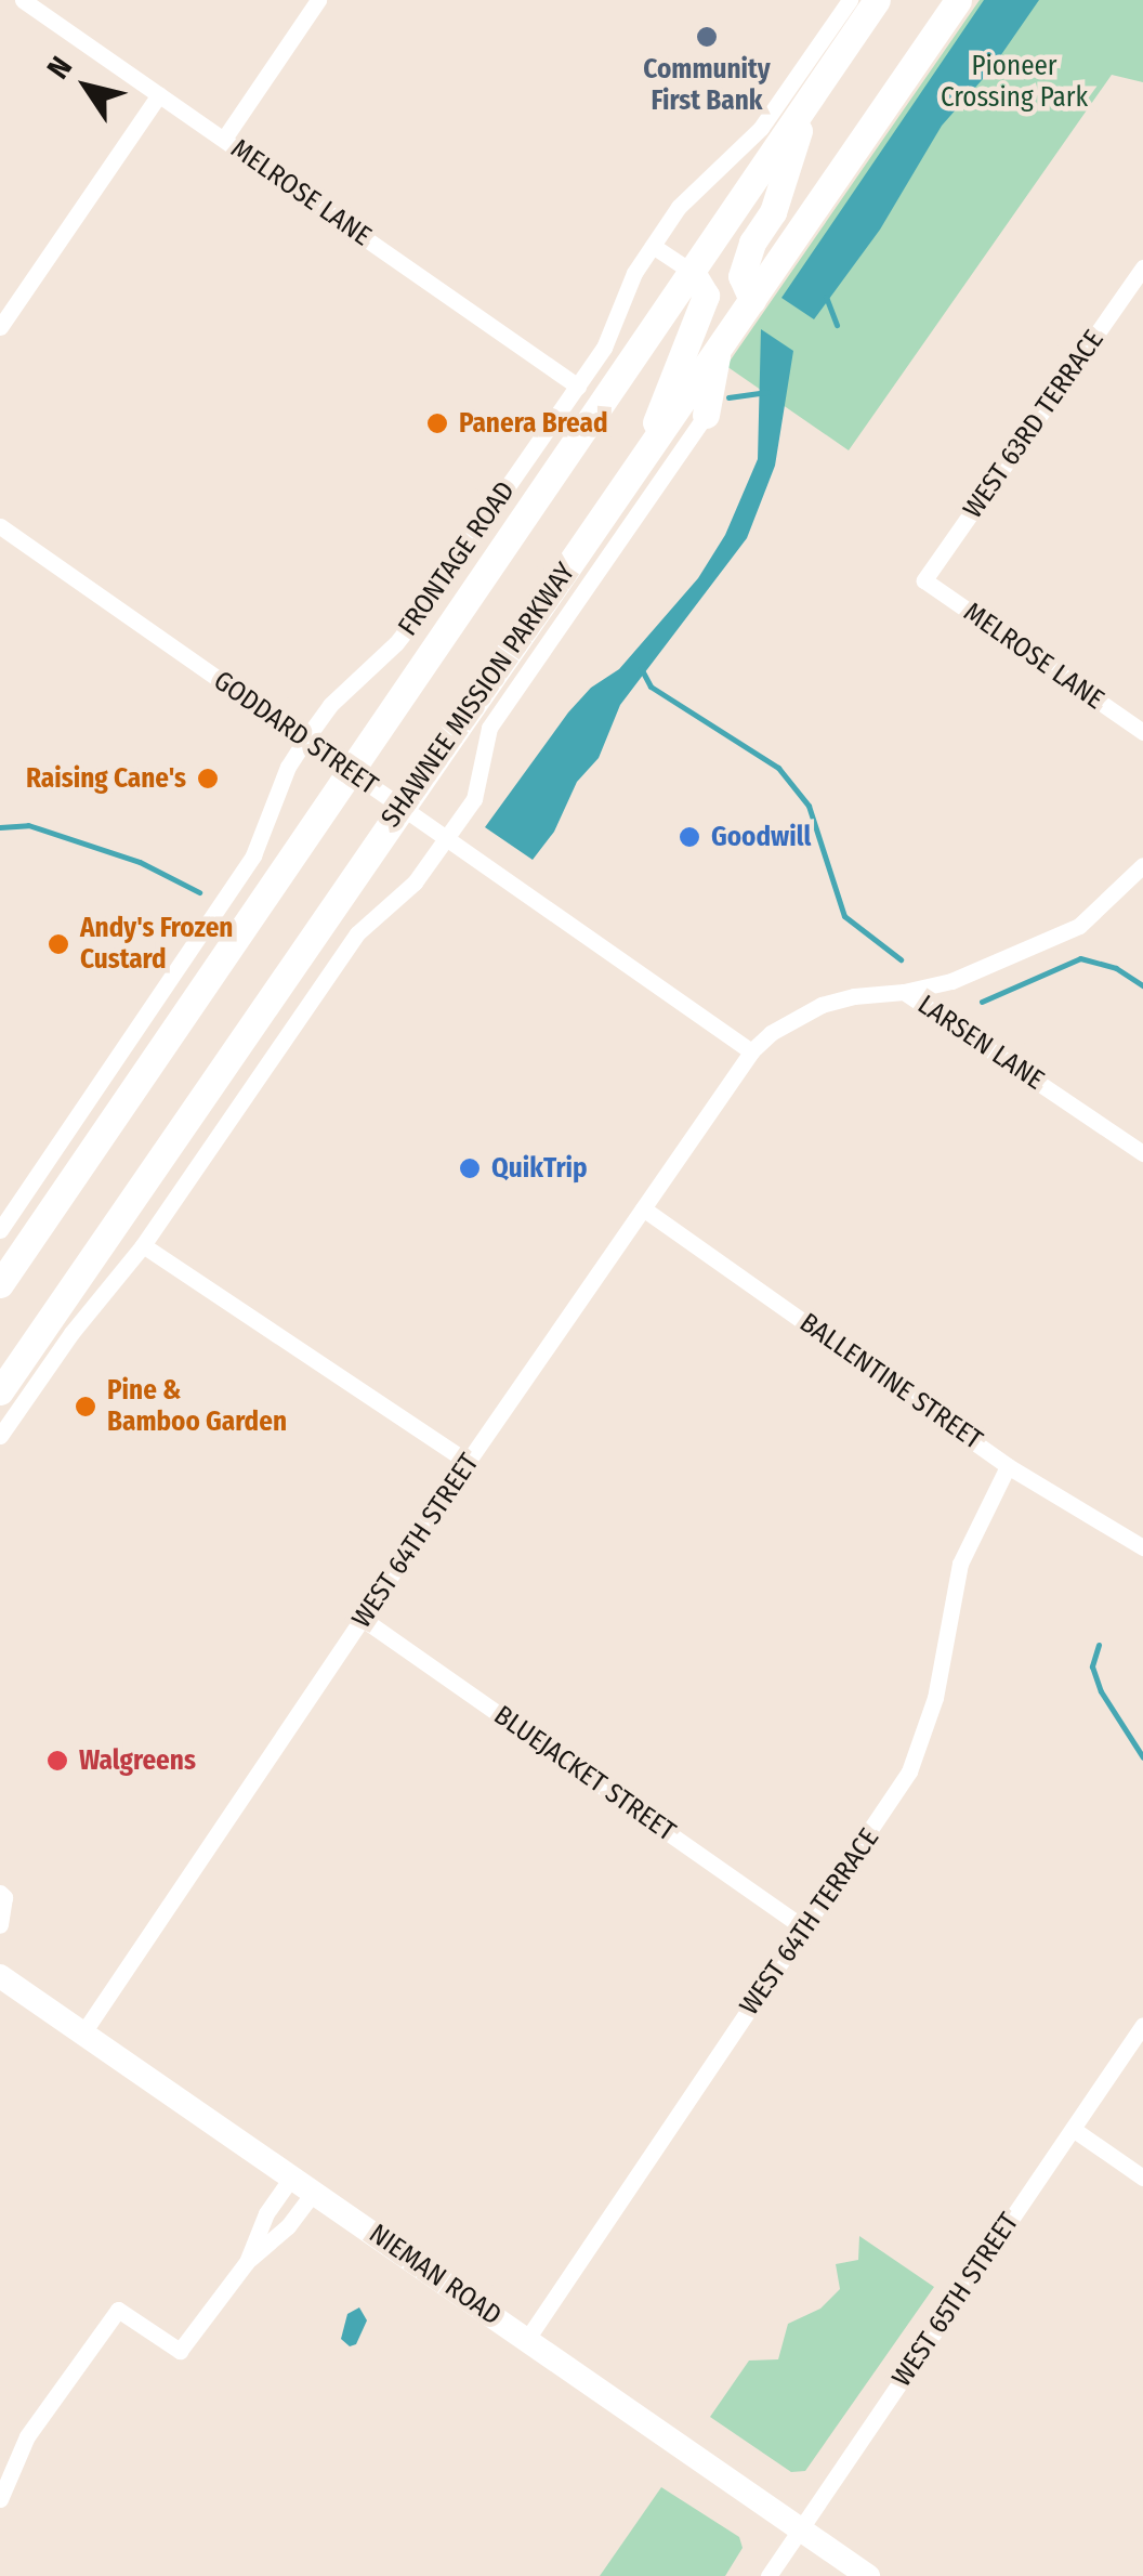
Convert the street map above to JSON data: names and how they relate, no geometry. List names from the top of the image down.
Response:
{
  "streets": {
    "highway": ["SHAWNEE MISSION PARKWAY"],
    "main road": ["NIEMAN ROAD"],
    "street": [
      "MELROSE LANE",
      "WEST 63RD TERRACE",
      "FRONTAGE ROAD",
      "GODDARD STREET",
      "LARSEN LANE",
      "BALLENTINE STREET",
      "WEST 64TH STREET",
      "BLUEJACKET STREET",
      "WEST 64TH TERRACE",
      "WEST 65TH STREET"
    ]
  },
  "crossings": [
    ["MELROSE LANE", "WEST 63RD TERRACE"],
    ["MELROSE LANE", "FRONTAGE ROAD"],
    ["FRONTAGE ROAD", "GODDARD STREET"],
    ["SHAWNEE MISSION PARKWAY", "GODDARD STREET"],
    ["GODDARD STREET", "LARSEN LANE"],
    ["GODDARD STREET", "WEST 64TH STREET"],
    ["LARSEN LANE", "WEST 64TH STREET"],
    ["BALLENTINE STREET", "WEST 64TH STREET"],
    ["BALLENTINE STREET", "WEST 64TH TERRACE"],
    ["WEST 64TH STREET", "BLUEJACKET STREET"],
    ["WEST 64TH STREET", "NIEMAN ROAD"],
    ["BLUEJACKET STREET", "WEST 64TH TERRACE"],
    ["WEST 64TH TERRACE", "NIEMAN ROAD"],
    ["NIEMAN ROAD", "WEST 65TH STREET"]
  ],
  "parks": ["Pioneer Crossing Park"],
  "places": [
    "Community First Bank",
    "Panera Bread",
    "Raising Cane's",
    "Goodwill",
    "Andy's Frozen Custard",
    "QuikTrip",
    "Pine & Bamboo Garden",
    "Walgreens"
  ],
  "north": "top left"
}
